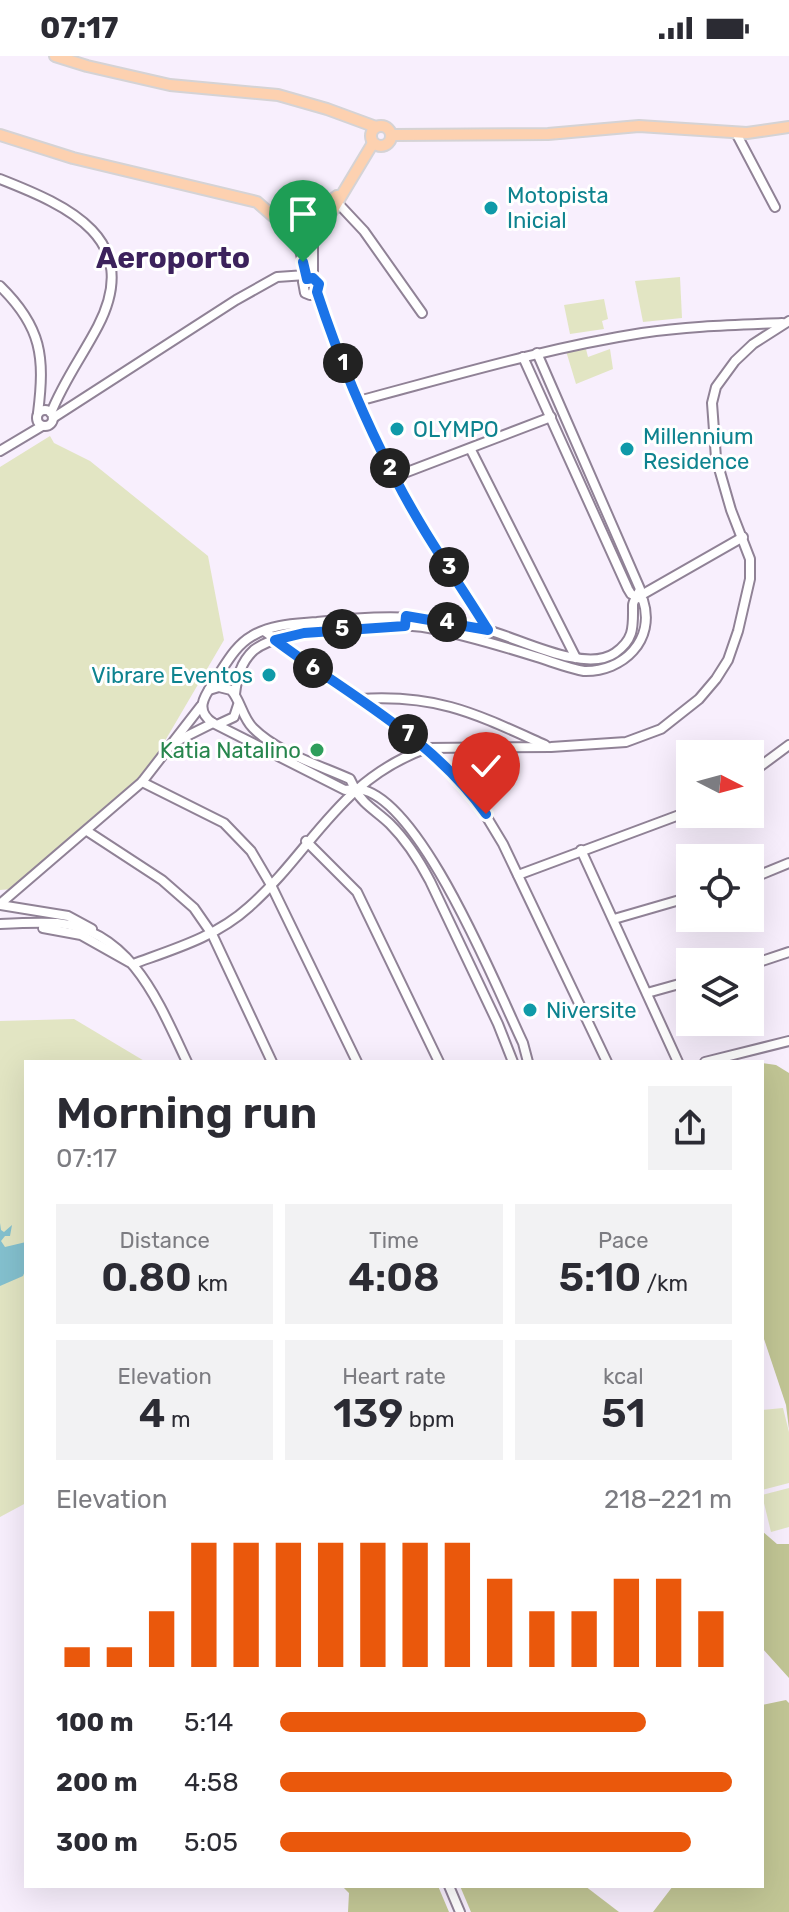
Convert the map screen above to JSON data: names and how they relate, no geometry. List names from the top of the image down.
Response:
{
  "districts": ["Aeroporto"],
  "places": [
    "Motopista Inicial",
    "OLYMPO",
    "Millennium Residence",
    "Vibrare Eventos",
    "Katia Natalino",
    "Niversite"
  ],
  "north": "right",
  "page": {
    "status": "07:17",
    "pins": [
      "1",
      "2",
      "3",
      "4",
      "5",
      "6",
      "7"
    ],
    "heading": ["Morning run", "07:17"],
    "stats": [
      ["Distance", "0.80 km"],
      ["Time", "4:08"],
      ["Pace", "5:10 /km"],
      ["Elevation", "4 m"],
      ["Heart rate", "139 bpm"],
      ["kcal", "51"]
    ],
    "chart": ["Elevation", "218–221 m"],
    "list": [
      {
        "name": "100 m",
        "note": "5:14"
      },
      {
        "name": "200 m",
        "note": "4:58"
      },
      {
        "name": "300 m",
        "note": "5:05"
      }
    ]
  }
}
